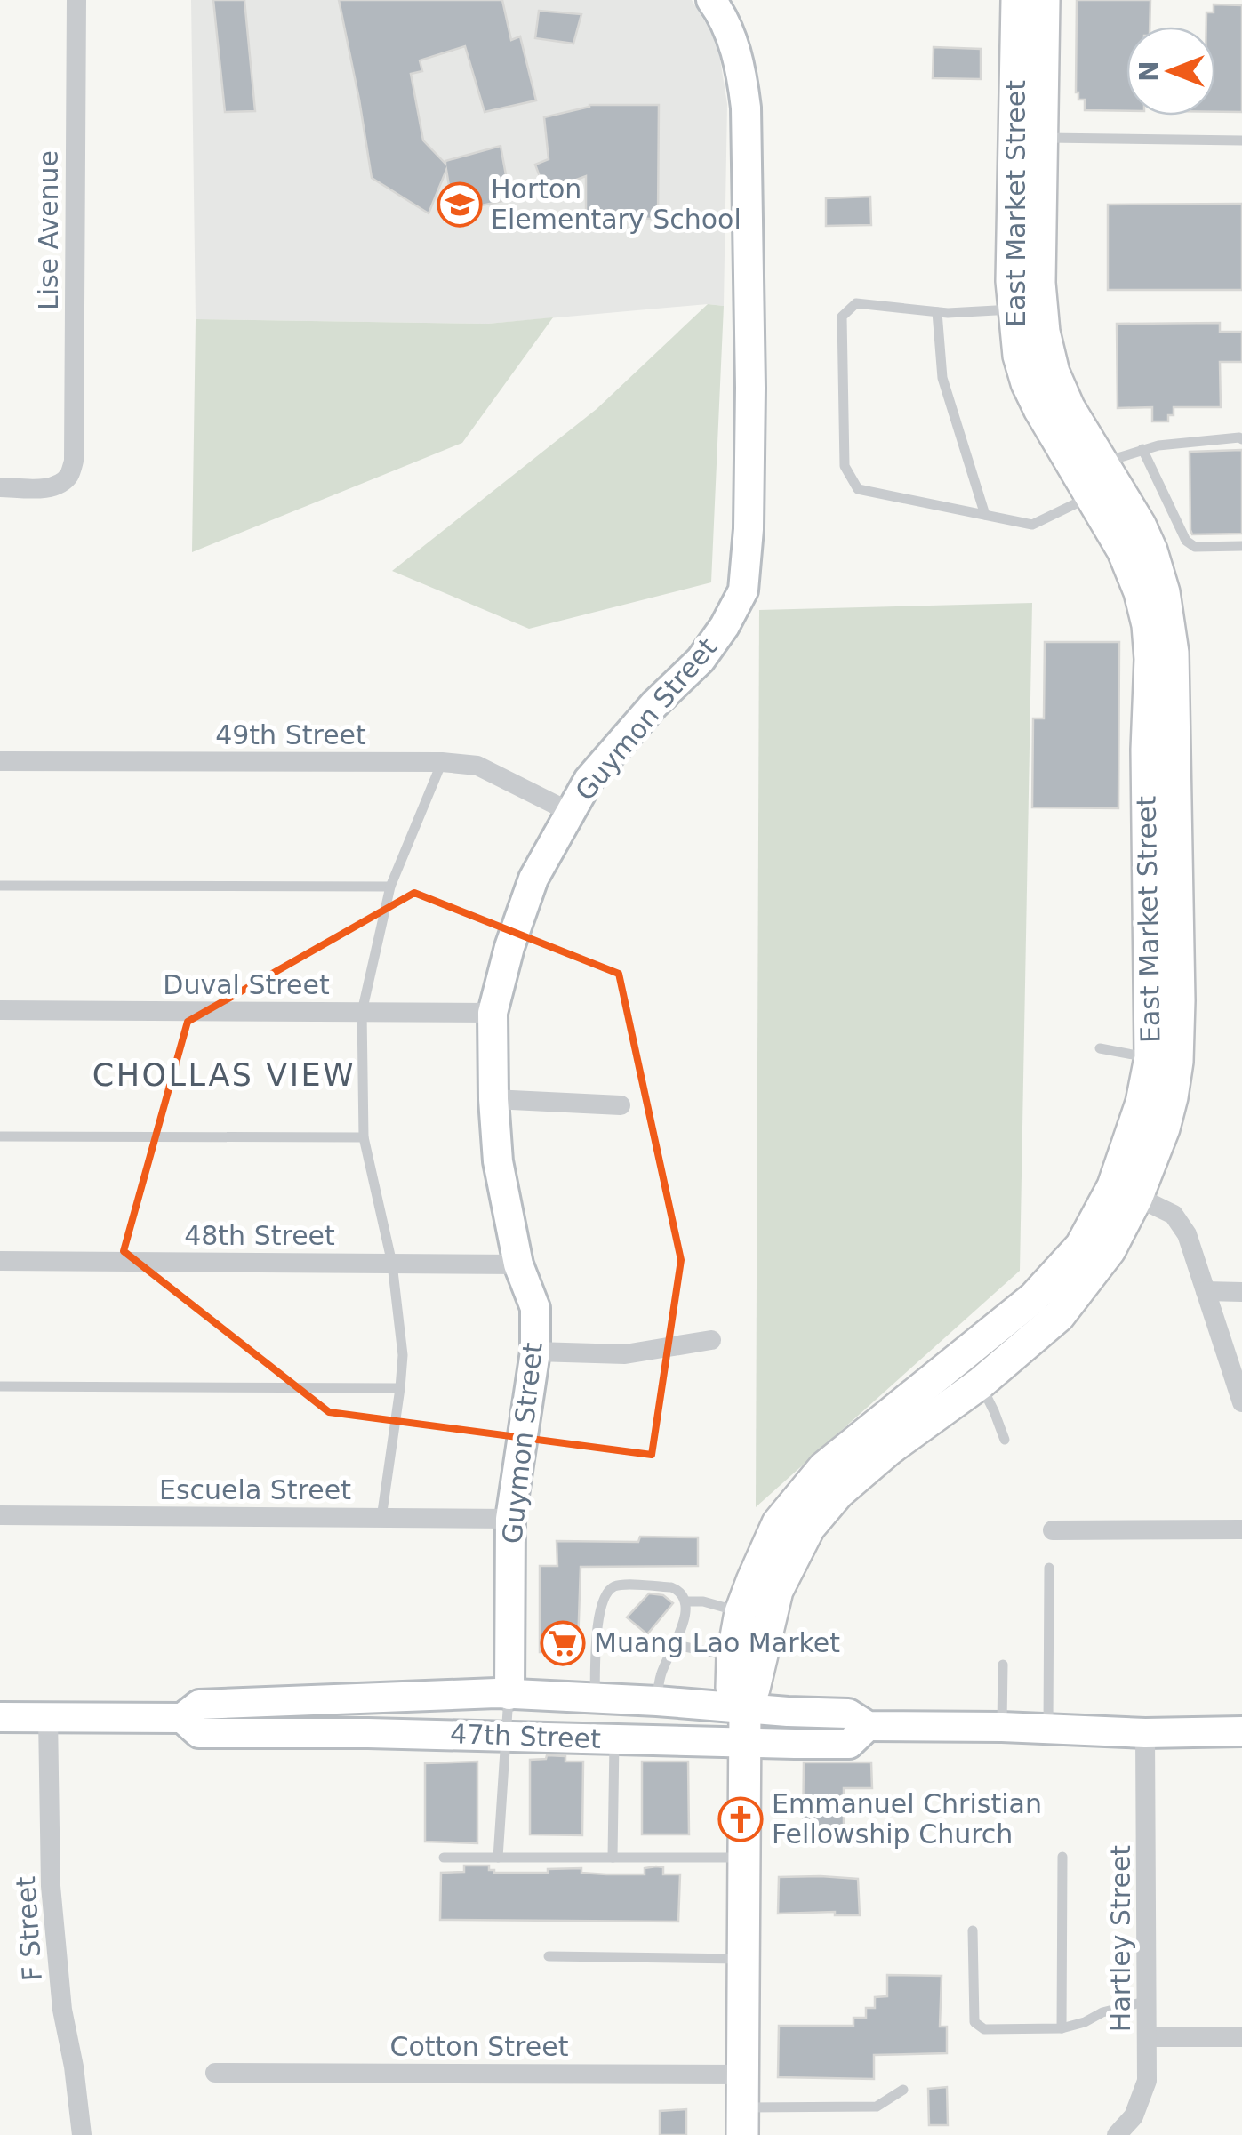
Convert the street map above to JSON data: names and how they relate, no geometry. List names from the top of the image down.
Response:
{
  "streets": {
    "main road": ["East Market Street", "Guymon Street", "47th Street"],
    "street": [
      "Lise Avenue",
      "49th Street",
      "Duval Street",
      "48th Street",
      "Escuela Street",
      "F Street",
      "Hartley Street",
      "Cotton Street"
    ]
  },
  "crossings": [
    ["East Market Street", "47th Street"],
    ["East Market Street", "Cotton Street"],
    ["Guymon Street", "49th Street"],
    ["Guymon Street", "Duval Street"],
    ["Guymon Street", "48th Street"],
    ["Guymon Street", "Escuela Street"],
    ["Guymon Street", "47th Street"],
    ["47th Street", "F Street"],
    ["47th Street", "Hartley Street"]
  ],
  "districts": ["CHOLLAS VIEW"],
  "places": {
    "school or university": ["Horton Elementary School"],
    "supermarket": ["Muang Lao Market"],
    "church": ["Emmanuel Christian Fellowship Church"]
  },
  "north": "left"
}
